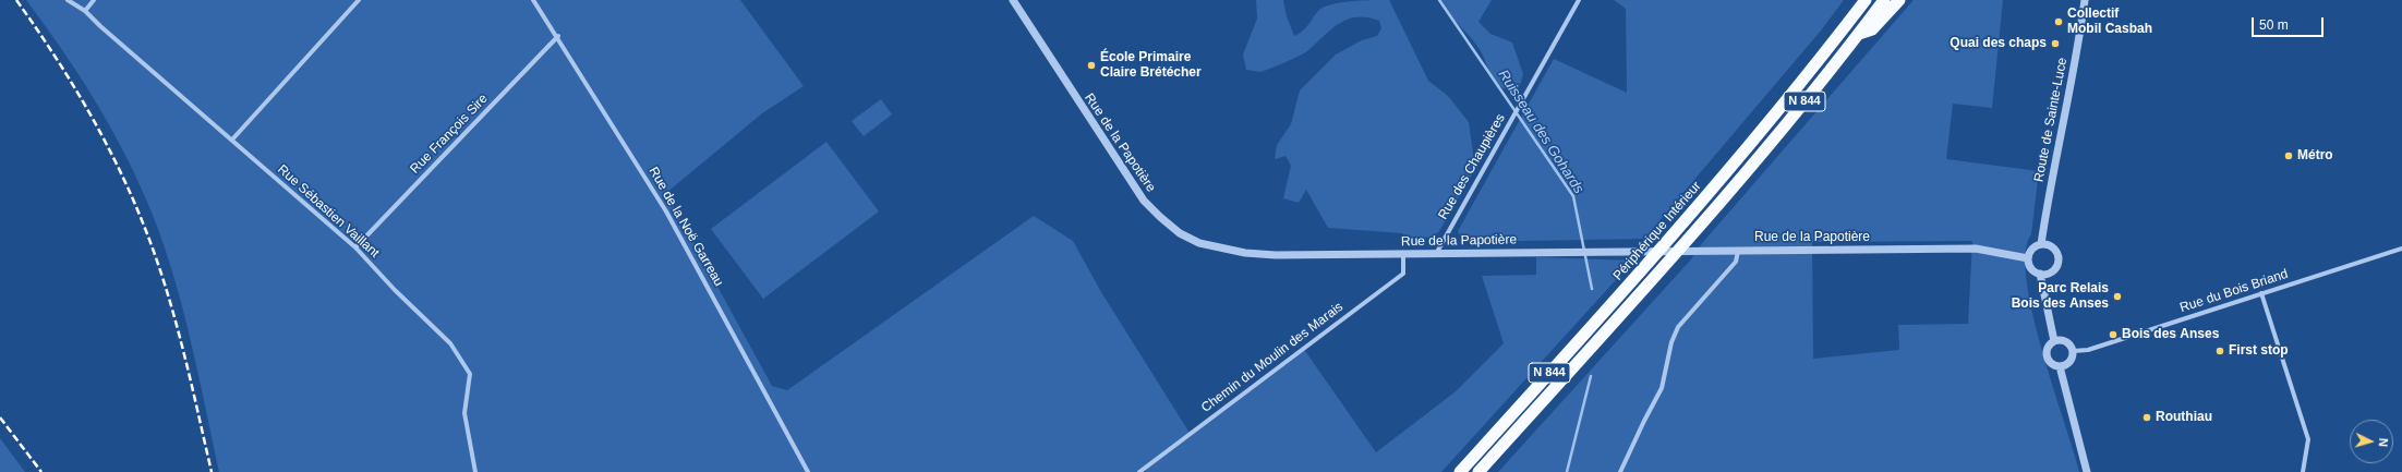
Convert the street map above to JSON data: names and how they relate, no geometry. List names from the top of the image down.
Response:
{
  "streets": {
    "highway": ["N 844", "Périphérique Intérieur"],
    "street": [
      "Route de Sainte-Luce",
      "Rue François Sire",
      "Rue de la Papotière",
      "Rue des Chaupières",
      "Rue Sébastien Vaillant",
      "Rue de la Noë Garreau",
      "Rue du Bois Briand",
      "Chemin du Moulin des Marais"
    ]
  },
  "crossings": [
    ["Route de Sainte-Luce", "Rue de la Papotière"],
    ["Rue François Sire", "Rue Sébastien Vaillant"],
    ["Rue François Sire", "Rue de la Noë Garreau"],
    ["Rue de la Papotière", "Rue des Chaupières"],
    ["Rue de la Papotière", "Chemin du Moulin des Marais"]
  ],
  "water": ["Ruisseau des Gohards"],
  "places": [
    "Collectif Mobil Casbah",
    "Quai des chaps",
    "École Primaire Claire Brétécher",
    "Métro",
    "Parc Relais Bois des Anses",
    "Bois des Anses",
    "First stop",
    "Routhiau"
  ],
  "scale_bar": "50 m",
  "north": "right"
}
